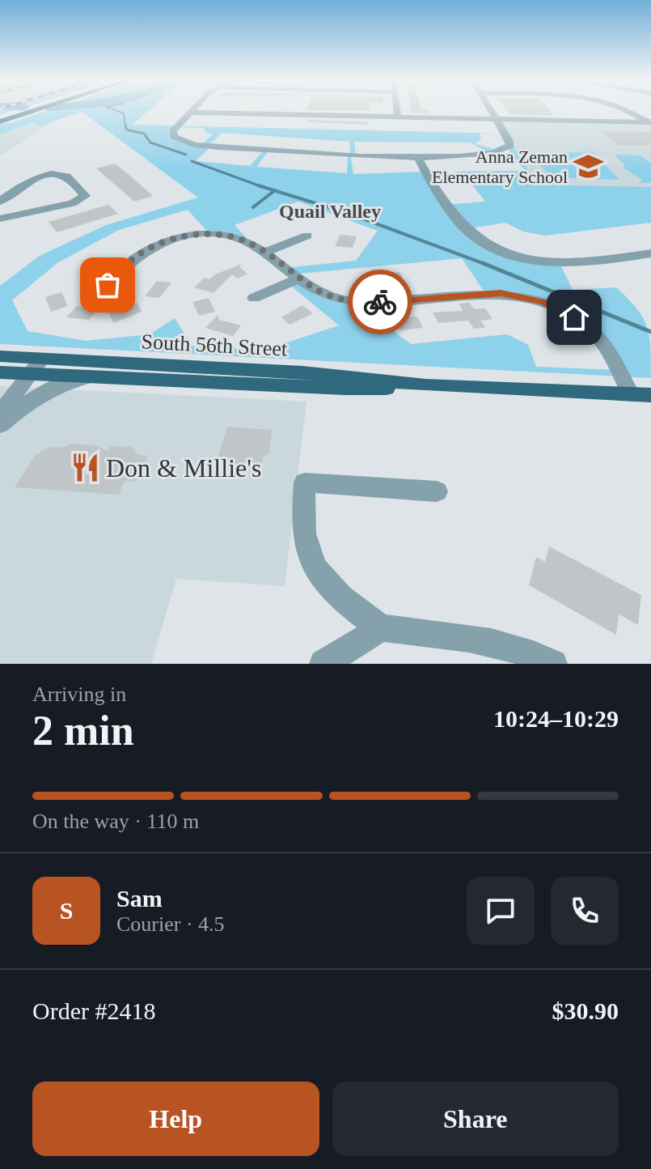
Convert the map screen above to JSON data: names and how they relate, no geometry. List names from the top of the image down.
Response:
{
  "streets": {
    "main road": ["South 56th Street"]
  },
  "districts": ["Quail Valley"],
  "places": {
    "school or university": ["Anna Zeman Elementary School"],
    "restaurant": ["Don & Millie's"]
  },
  "page": {
    "heading": ["2 min", "Arriving in", "10:24–10:29"],
    "panel": [
      "Sam",
      "Courier · 4.5",
      "Order #2418",
      "$30.90"
    ],
    "bar": "On the way · 110 m",
    "round": "S",
    "buttons": ["Help", "Share"]
  }
}
